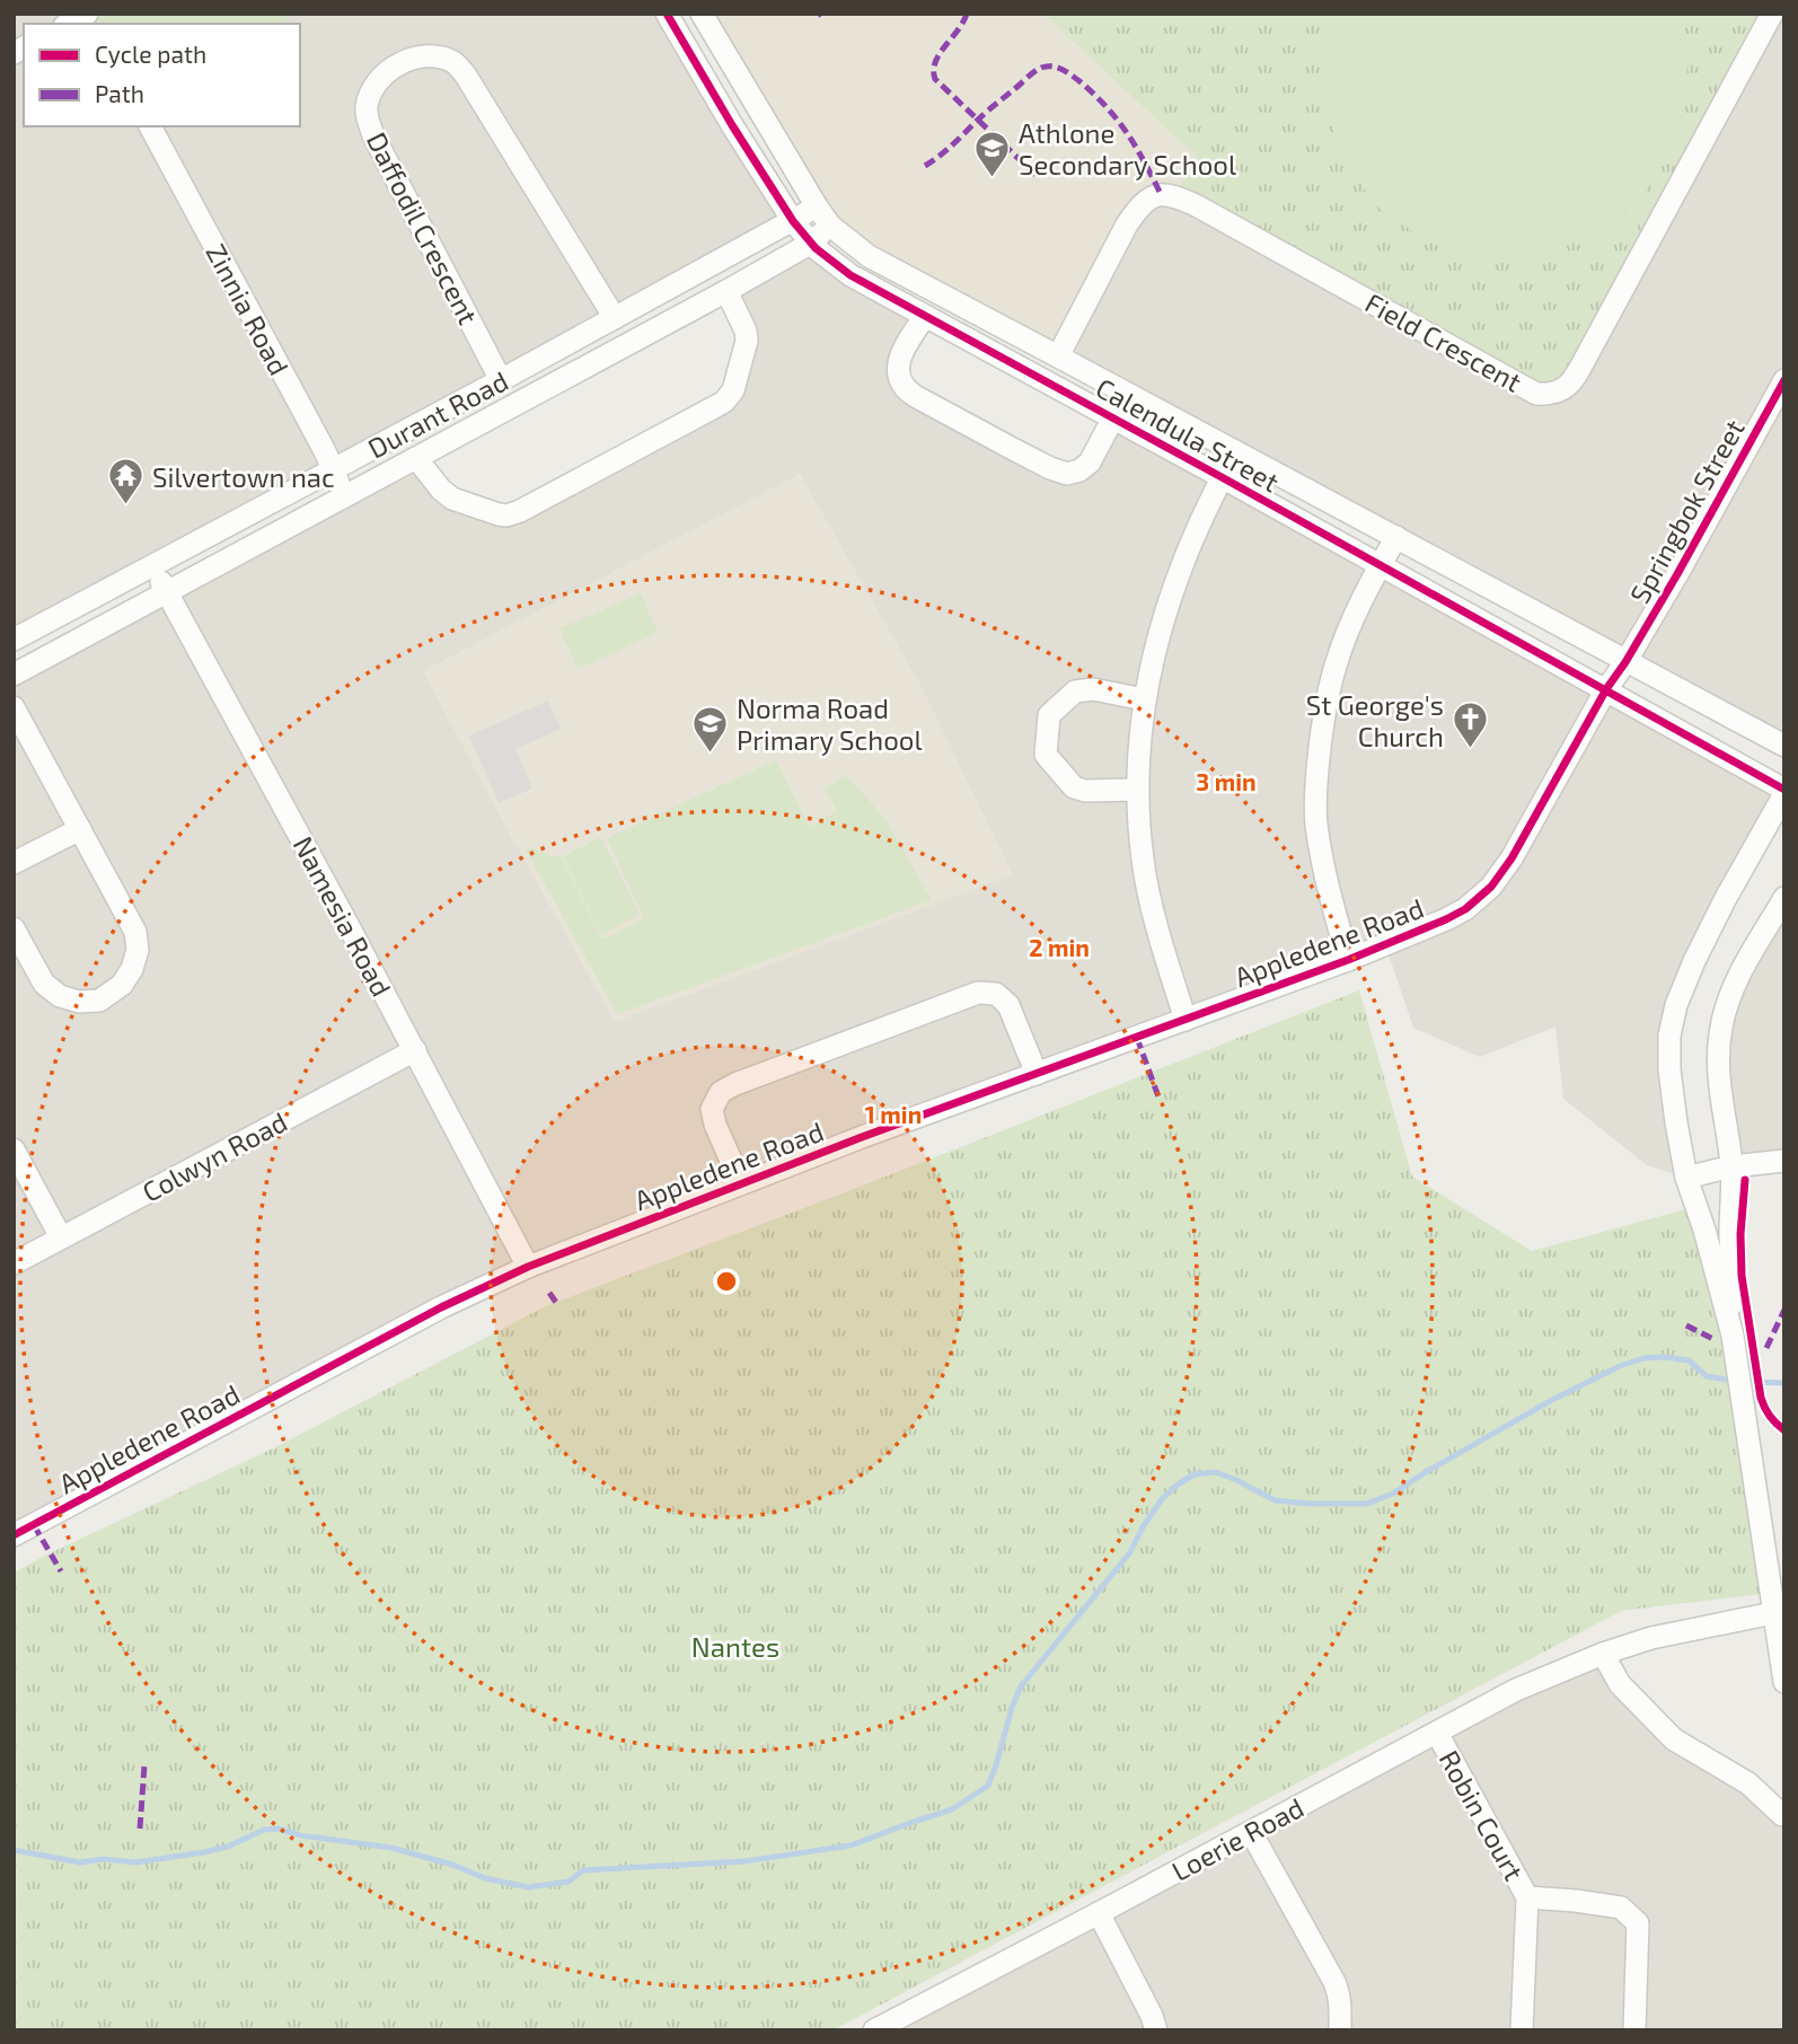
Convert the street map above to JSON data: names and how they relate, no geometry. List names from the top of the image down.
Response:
{
  "streets": {
    "street": [
      "Daffodil Crescent",
      "Zinnia Road",
      "Field Crescent",
      "Durant Road",
      "Calendula Street",
      "Springbok Street",
      "Namesia Road",
      "Appledene Road",
      "Colwyn Road",
      "Robin Court",
      "Loerie Road"
    ]
  },
  "crossings": [
    ["Daffodil Crescent", "Durant Road"],
    ["Zinnia Road", "Durant Road"],
    ["Field Crescent", "Calendula Street"],
    ["Durant Road", "Calendula Street"],
    ["Durant Road", "Namesia Road"],
    ["Calendula Street", "Springbok Street"],
    ["Calendula Street", "Appledene Road"],
    ["Springbok Street", "Appledene Road"],
    ["Namesia Road", "Appledene Road"],
    ["Namesia Road", "Colwyn Road"],
    ["Robin Court", "Loerie Road"]
  ],
  "parks": ["Nantes"],
  "places": {
    "school or university": ["Athlone Secondary School", "Norma Road Primary School"],
    "temple": ["Silvertown nac"],
    "church": ["St George's Church"]
  },
  "legend": ["Cycle path", "Path"],
  "rings": ["3 min", "2 min", "1 min"]
}
